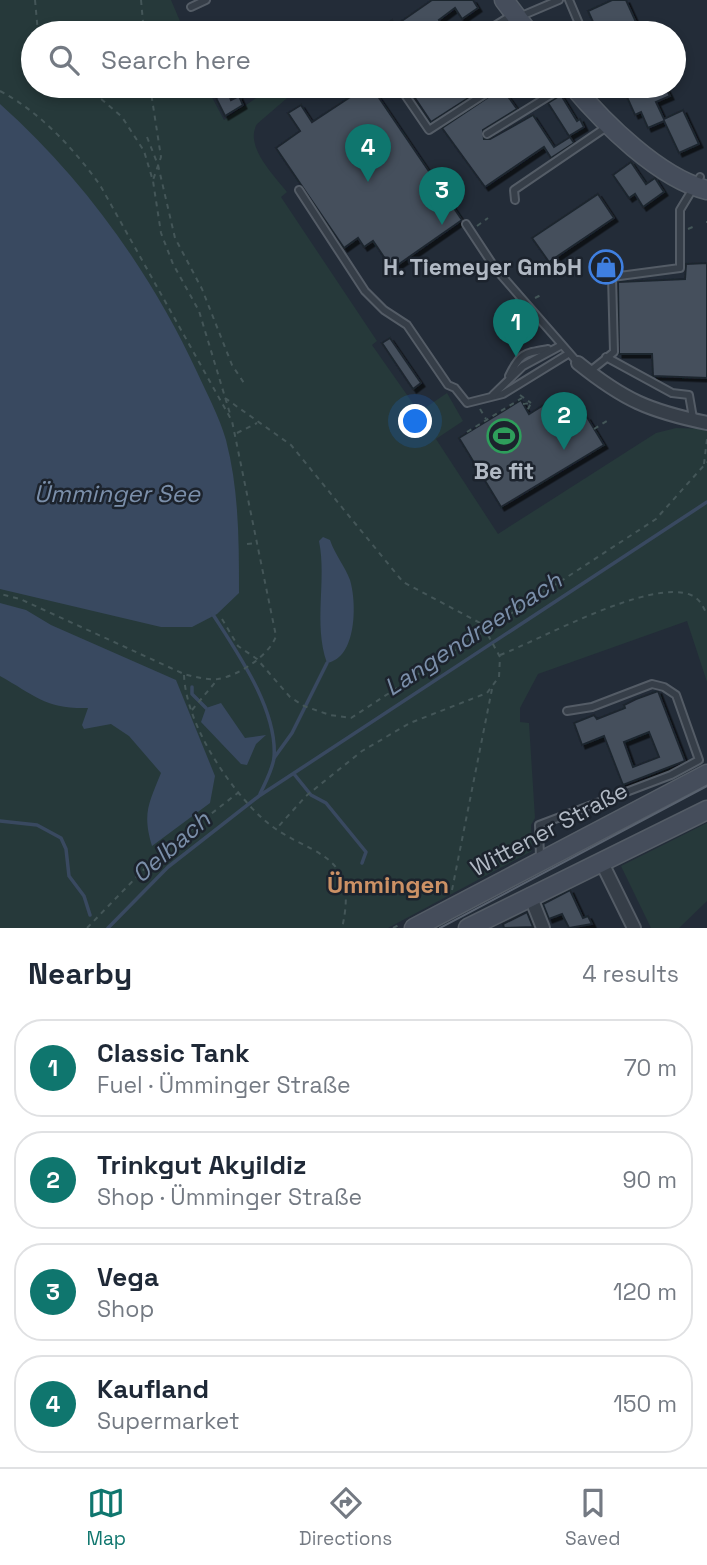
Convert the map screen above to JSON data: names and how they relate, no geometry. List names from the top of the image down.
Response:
{
  "streets": {
    "main road": ["Wittener Straße"]
  },
  "districts": ["Ümmingen"],
  "water": ["Ümminger See", "Langendreerbach", "Oelbach"],
  "places": {
    "shop": ["H. Tiemeyer GmbH"],
    "sports": ["Be fit"]
  },
  "page": {
    "search": "Search here",
    "pins": [
      "4",
      "3",
      "1",
      "2"
    ],
    "heading": ["Nearby", "4 results"],
    "list": [
      {
        "mark": "1",
        "name": "Classic Tank",
        "note": "Fuel · Ümminger Straße",
        "value": "70 m"
      },
      {
        "mark": "2",
        "name": "Trinkgut Akyildiz",
        "note": "Shop · Ümminger Straße",
        "value": "90 m"
      },
      {
        "mark": "3",
        "name": "Vega",
        "note": "Shop",
        "value": "120 m"
      },
      {
        "mark": "4",
        "name": "Kaufland",
        "note": "Supermarket",
        "value": "150 m"
      }
    ],
    "nav": ["Map", "Directions", "Saved"]
  }
}
